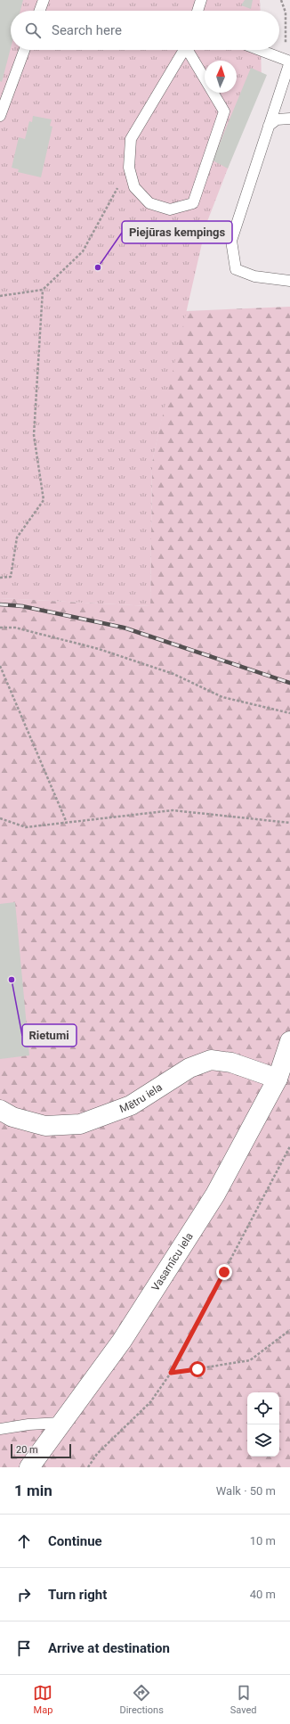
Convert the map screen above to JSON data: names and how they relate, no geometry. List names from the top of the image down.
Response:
{
  "streets": {
    "street": ["Mētru iela", "Vasarnīcu iela"]
  },
  "crossings": [
    ["Mētru iela", "Vasarnīcu iela"]
  ],
  "places": ["Piejūras kempings", "Rietumi"],
  "scale_bar": "20 m",
  "north": "top",
  "page": {
    "search": "Search here",
    "scale": "20 m",
    "heading": ["1 min", "Walk · 50 m"],
    "list": [
      ["Continue", "10 m"],
      ["Turn right", "40 m"],
      "Arrive at destination"
    ],
    "nav": ["Map", "Directions", "Saved"]
  }
}
